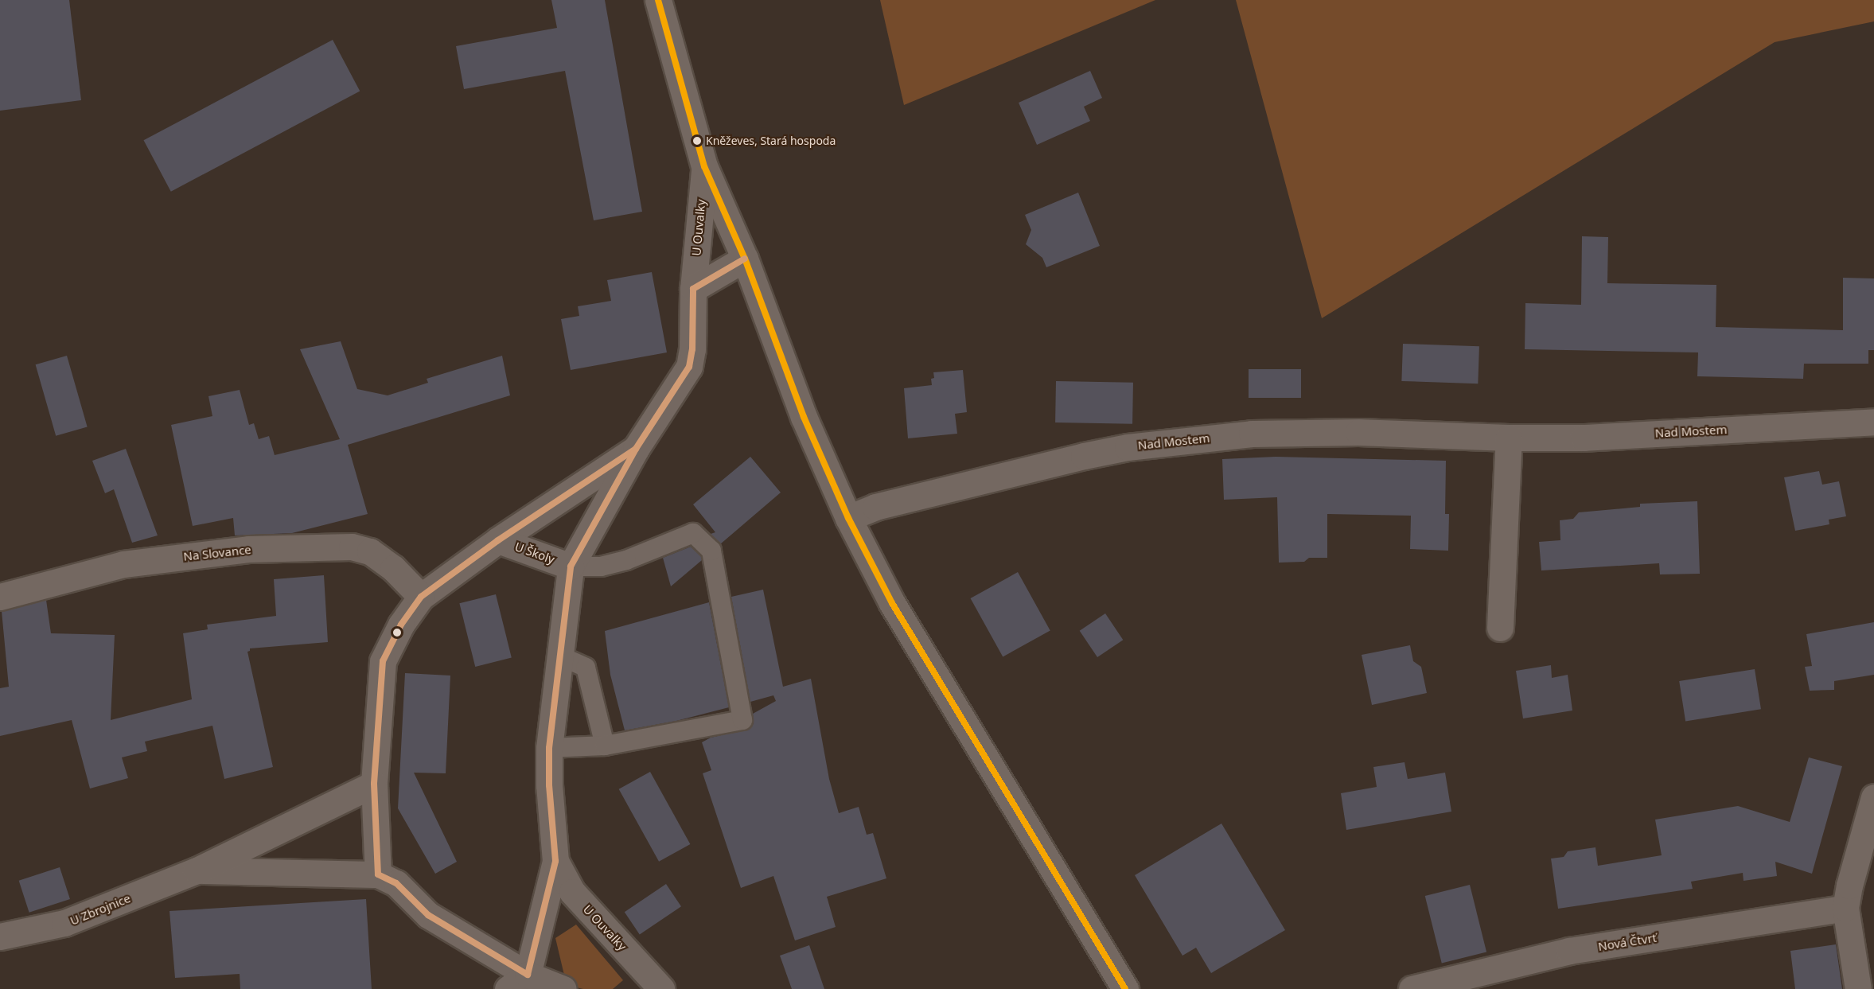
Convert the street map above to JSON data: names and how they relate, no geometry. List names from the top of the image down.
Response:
{
  "streets": {
    "street": [
      "U Ouvalky",
      "Nad Mostem",
      "Na Slovance",
      "U Školy",
      "U Zbrojnice",
      "Nová Čtvrť"
    ]
  },
  "crossings": [
    ["U Ouvalky", "U Školy"],
    ["Na Slovance", "U Školy"],
    ["U Školy", "U Zbrojnice"]
  ],
  "places": ["Kněževes, Stará hospoda"]
}
